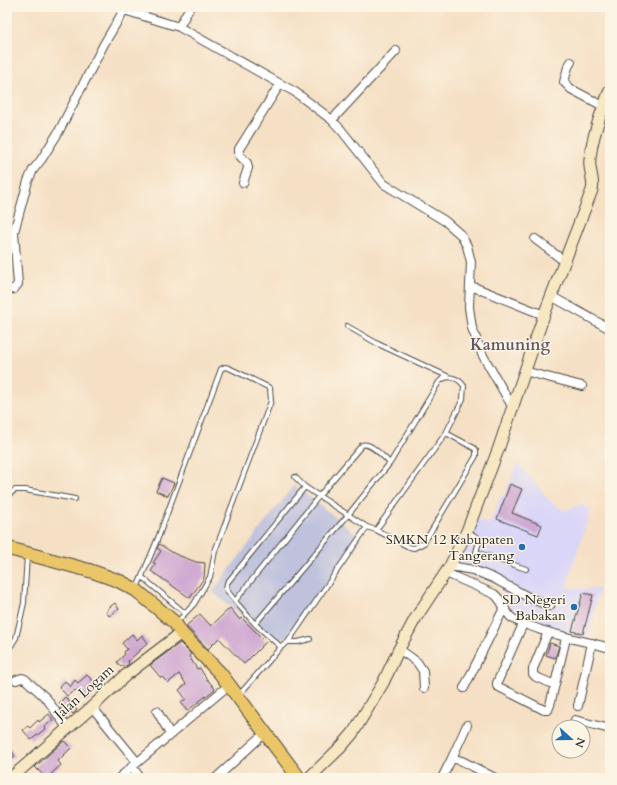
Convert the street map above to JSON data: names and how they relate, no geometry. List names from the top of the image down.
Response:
{
  "streets": {
    "street": ["Jalan Logam"]
  },
  "districts": ["Kamuning"],
  "places": ["SMKN 12 Kabupaten Tangerang", "SD Negeri Babakan"],
  "north": "right"
}
